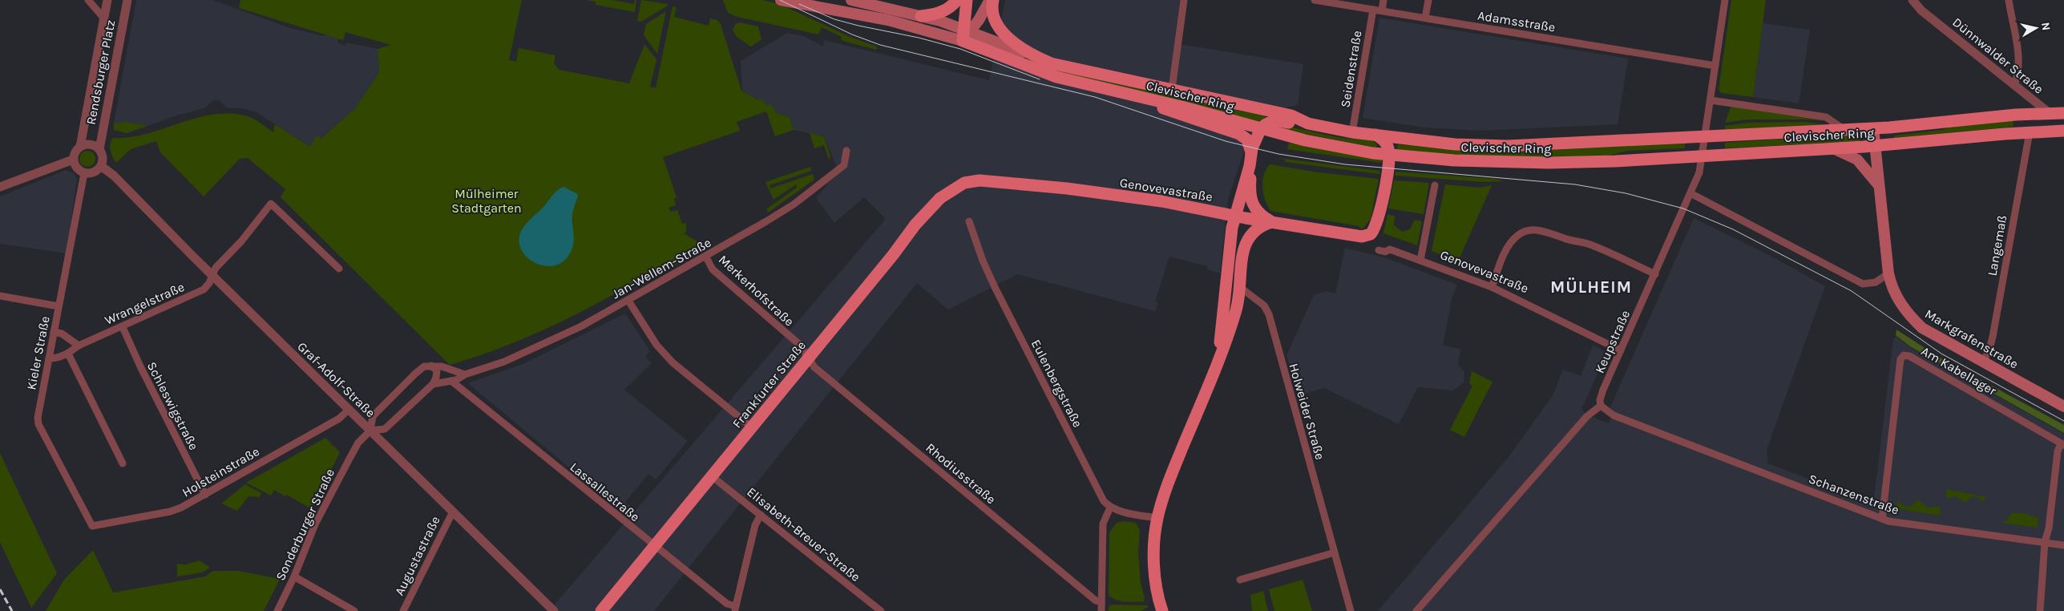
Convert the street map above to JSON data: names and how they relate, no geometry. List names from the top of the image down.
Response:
{
  "streets": {
    "main road": [
      "Clevischer Ring",
      "Genovevastraße",
      "Markgrafenstraße",
      "Frankfurter Straße"
    ],
    "street": [
      "Adamsstraße",
      "Dünnwalder Straße",
      "Seidenstraße",
      "Rendsburger Platz",
      "Langemaß",
      "Jan-Wellem-Straße",
      "Merkerhofstraße",
      "Wrangelstraße",
      "Keupstraße",
      "Kieler Straße",
      "Am Kabellager",
      "Graf-Adolf-Straße",
      "Eulenbergstraße",
      "Schleswigstraße",
      "Holweider Straße",
      "Holsteinstraße",
      "Rhodiusstraße",
      "Lassallestraße",
      "Schanzenstraße",
      "Sonderburger Straße",
      "Elisabeth-Breuer-Straße",
      "Augustastraße"
    ]
  },
  "crossings": [
    ["Adamsstraße", "Seidenstraße"],
    ["Adamsstraße", "Keupstraße"],
    ["Dünnwalder Straße", "Clevischer Ring"],
    ["Seidenstraße", "Clevischer Ring"],
    ["Rendsburger Platz", "Kieler Straße"],
    ["Rendsburger Platz", "Graf-Adolf-Straße"],
    ["Clevischer Ring", "Genovevastraße"],
    ["Clevischer Ring", "Langemaß"],
    ["Clevischer Ring", "Markgrafenstraße"],
    ["Clevischer Ring", "Keupstraße"],
    ["Genovevastraße", "Keupstraße"],
    ["Genovevastraße", "Frankfurter Straße"],
    ["Langemaß", "Markgrafenstraße"],
    ["Jan-Wellem-Straße", "Merkerhofstraße"],
    ["Jan-Wellem-Straße", "Lassallestraße"],
    ["Merkerhofstraße", "Frankfurter Straße"],
    ["Merkerhofstraße", "Rhodiusstraße"],
    ["Wrangelstraße", "Kieler Straße"],
    ["Wrangelstraße", "Graf-Adolf-Straße"],
    ["Wrangelstraße", "Schleswigstraße"],
    ["Keupstraße", "Schanzenstraße"],
    ["Kieler Straße", "Graf-Adolf-Straße"],
    ["Kieler Straße", "Holsteinstraße"],
    ["Am Kabellager", "Schanzenstraße"],
    ["Graf-Adolf-Straße", "Holsteinstraße"],
    ["Graf-Adolf-Straße", "Sonderburger Straße"],
    ["Graf-Adolf-Straße", "Augustastraße"],
    ["Frankfurter Straße", "Rhodiusstraße"],
    ["Frankfurter Straße", "Lassallestraße"],
    ["Frankfurter Straße", "Elisabeth-Breuer-Straße"],
    ["Schleswigstraße", "Holsteinstraße"]
  ],
  "districts": ["MÜLHEIM"],
  "parks": ["Mülheimer Stadtgarten"],
  "north": "right"
}
